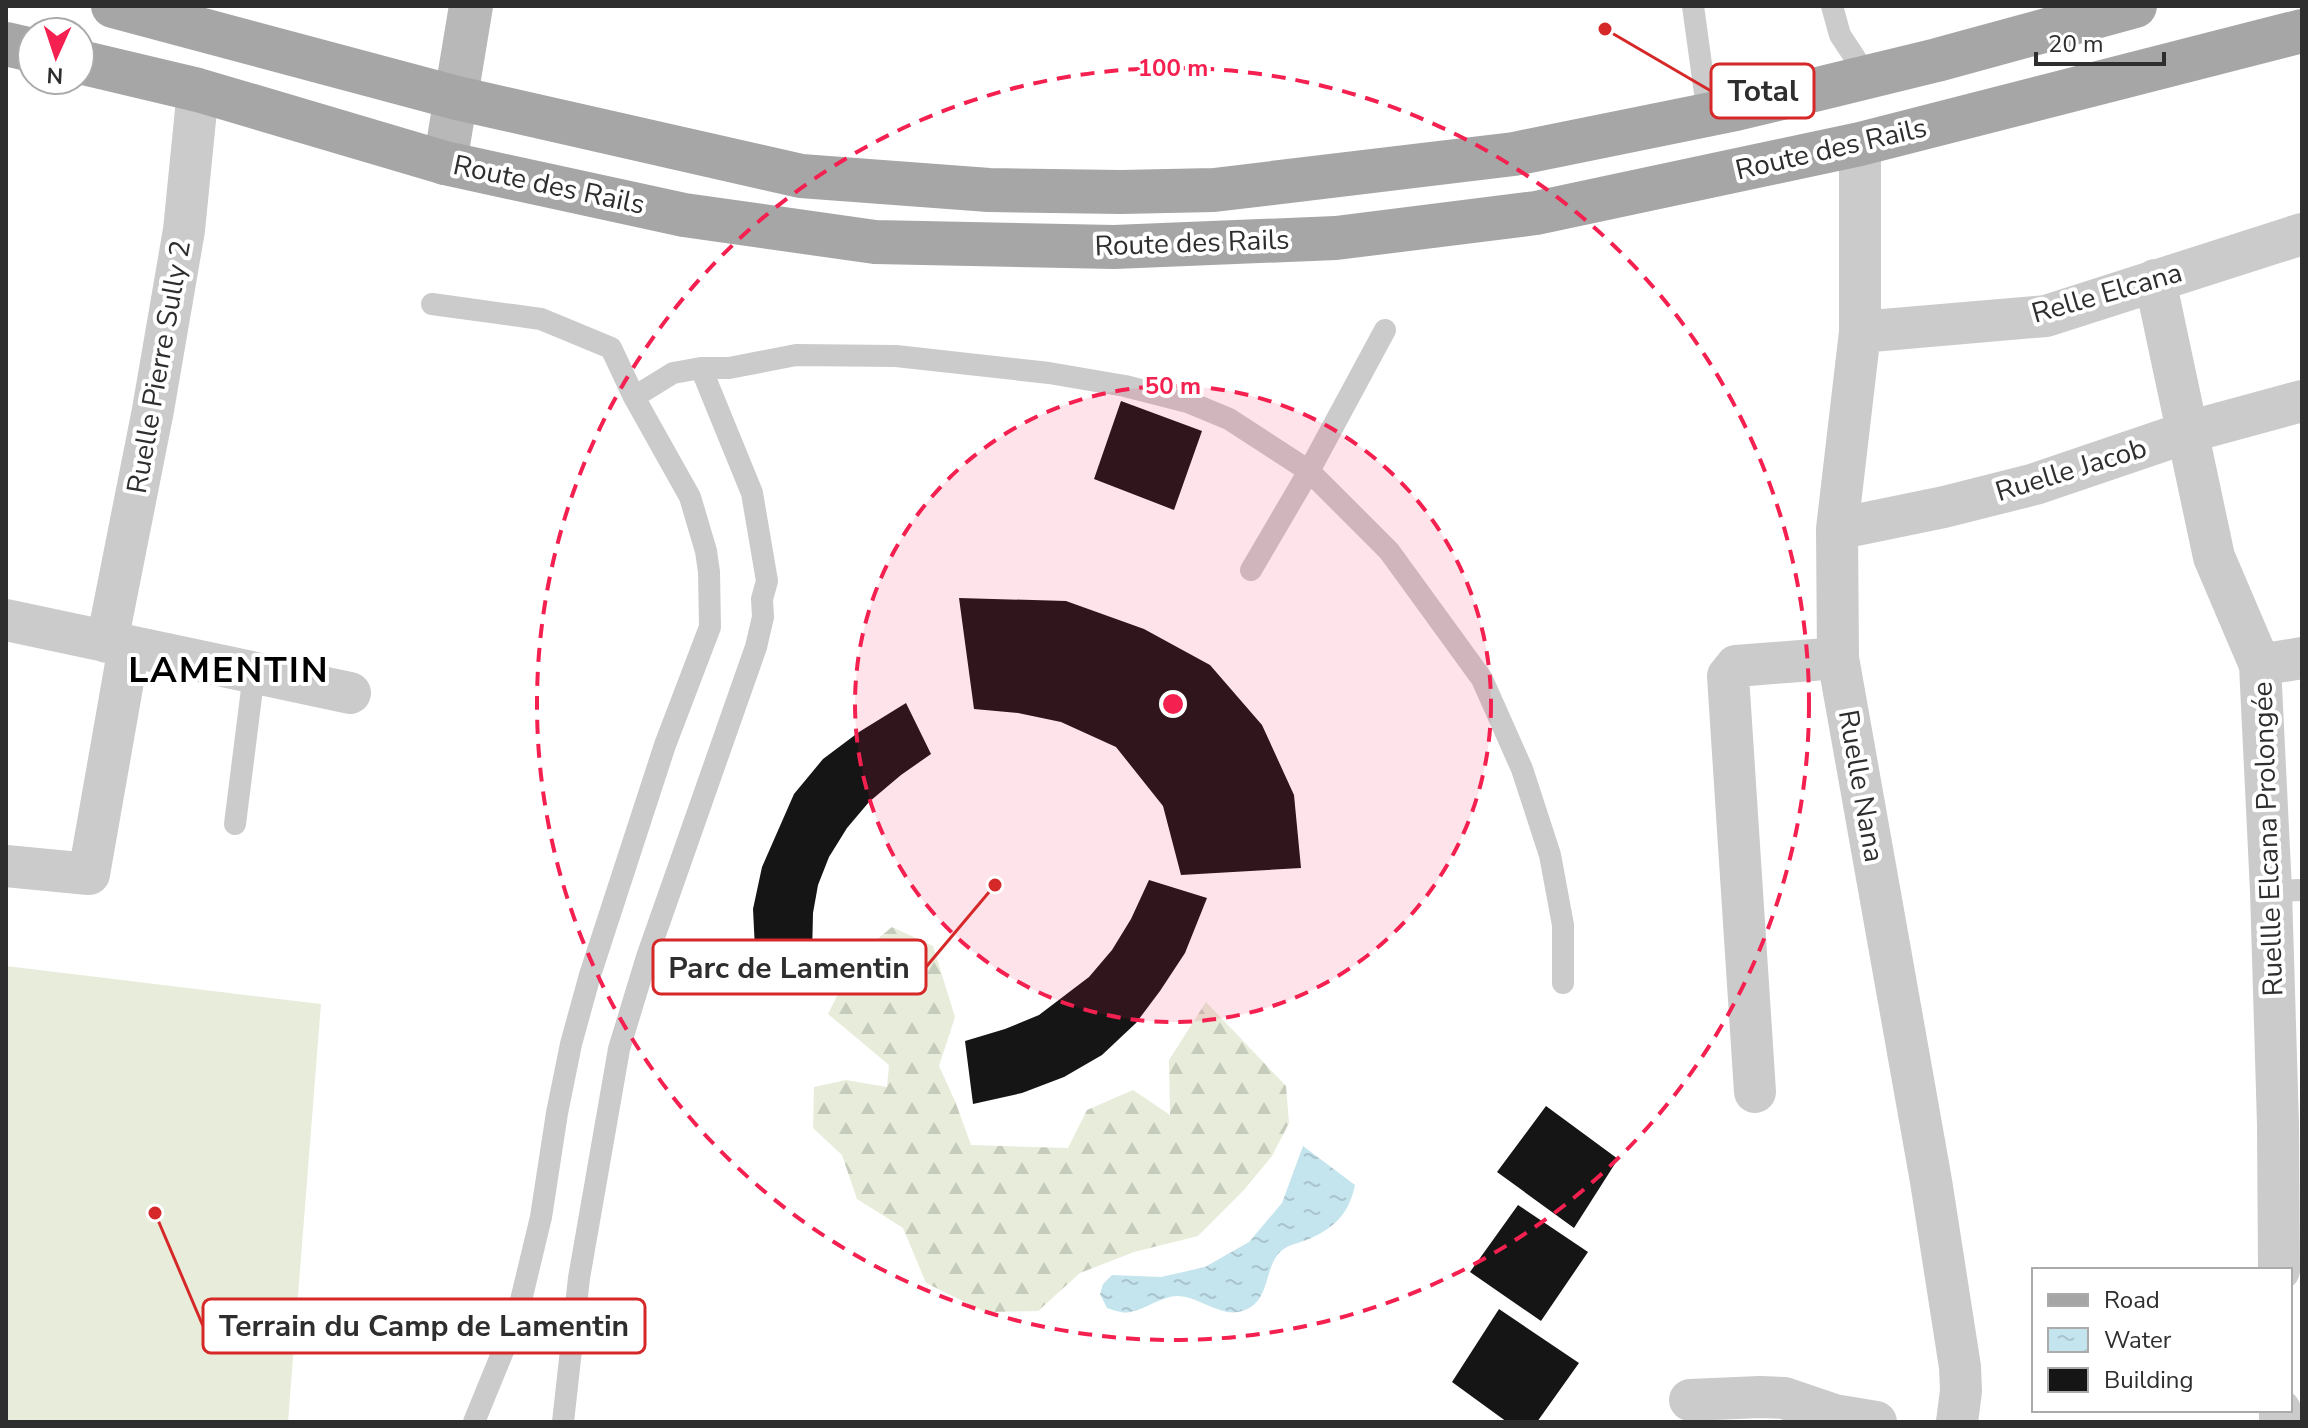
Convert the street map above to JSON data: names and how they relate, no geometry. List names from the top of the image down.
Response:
{
  "streets": {
    "main road": ["Route des Rails"],
    "street": [
      "Relle Elcana",
      "Ruelle Pierre Sully 2",
      "Ruelle Jacob",
      "Ruelle Nana",
      "Ruellle Elcana Prolongée"
    ]
  },
  "crossings": [
    ["Route des Rails", "Ruelle Pierre Sully 2"],
    ["Route des Rails", "Ruelle Nana"],
    ["Relle Elcana", "Ruelle Nana"],
    ["Relle Elcana", "Ruellle Elcana Prolongée"],
    ["Ruelle Jacob", "Ruelle Nana"],
    ["Ruelle Jacob", "Ruellle Elcana Prolongée"]
  ],
  "districts": ["LAMENTIN"],
  "places": ["Total", "Parc de Lamentin", "Terrain du Camp de Lamentin"],
  "legend": ["Road", "Water", "Building"],
  "scale_bar": "20 m",
  "north": "bottom",
  "rings": ["100 m", "50 m"]
}
